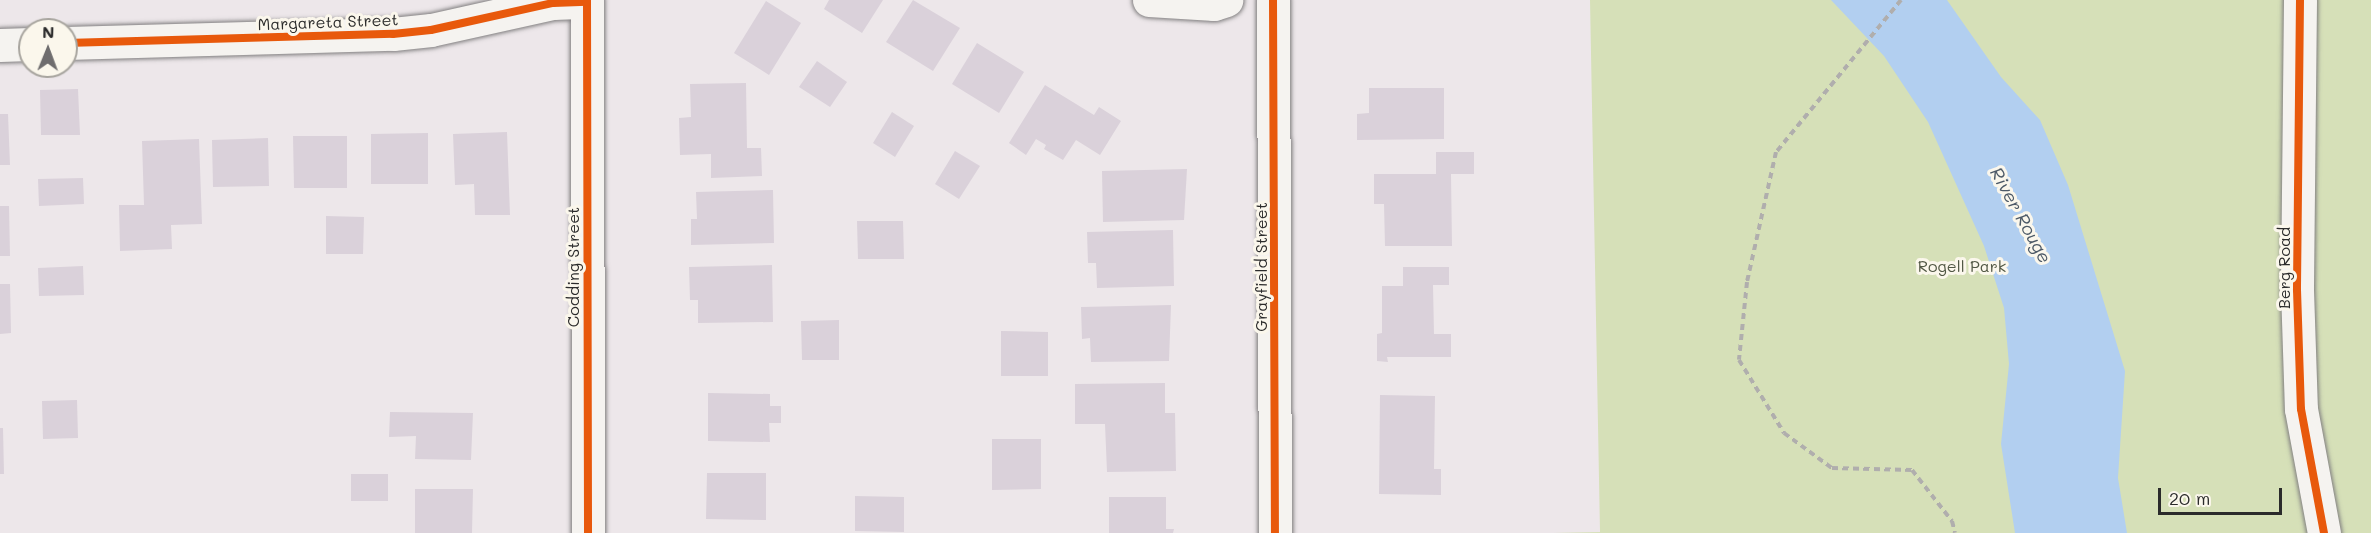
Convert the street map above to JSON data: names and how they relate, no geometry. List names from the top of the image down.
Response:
{
  "streets": {
    "street": [
      "Margareta Street",
      "Codding Street",
      "Grayfield Street",
      "Berg Road"
    ]
  },
  "crossings": [
    ["Margareta Street", "Codding Street"]
  ],
  "water": ["River Rouge"],
  "parks": ["Rogell Park"],
  "scale_bar": "20 m",
  "north": "top"
}
